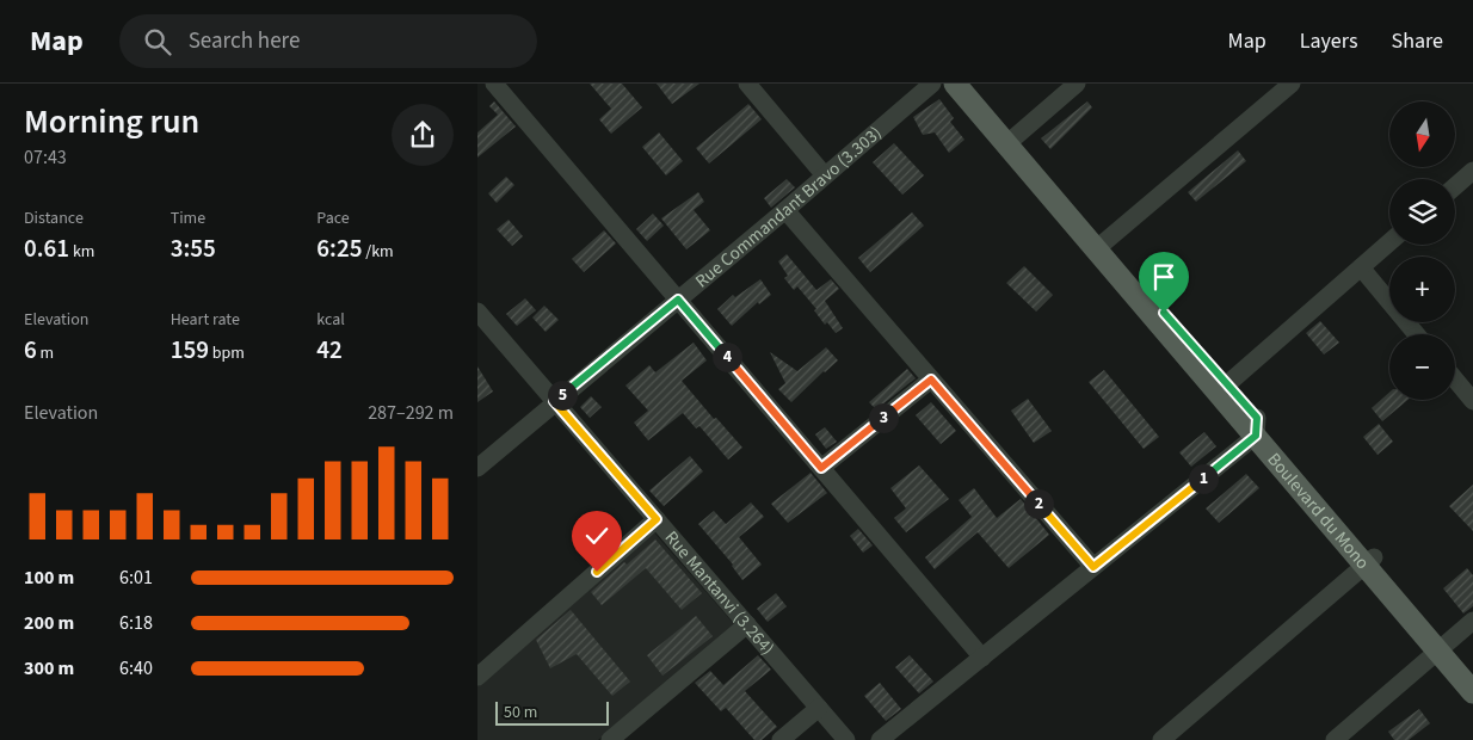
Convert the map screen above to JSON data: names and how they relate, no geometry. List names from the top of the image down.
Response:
{
  "streets": {
    "main road": ["Boulevard du Mono"],
    "street": ["Rue Commandant Bravo (3.303)", "Rue Mantanvi (3.264)"]
  },
  "crossings": [
    ["Rue Commandant Bravo (3.303)", "Rue Mantanvi (3.264)"]
  ],
  "scale_bar": "50 m",
  "north": "bottom",
  "page": {
    "header": "Map",
    "search": "Search here",
    "nav": ["Map", "Layers", "Share"],
    "heading": ["Morning run", "07:43"],
    "map_buttons": ["+", "−"],
    "stats": [
      ["Distance", "0.61 km"],
      ["Time", "3:55"],
      ["Pace", "6:25 /km"],
      ["Elevation", "6 m"],
      ["Heart rate", "159 bpm"],
      ["kcal", "42"]
    ],
    "pins": [
      "4",
      "5",
      "3",
      "1",
      "2"
    ],
    "chart": ["Elevation", "287–292 m"],
    "list": [
      {
        "name": "100 m",
        "note": "6:01"
      },
      {
        "name": "200 m",
        "note": "6:18"
      },
      {
        "name": "300 m",
        "note": "6:40"
      }
    ],
    "scale": "50 m"
  }
}
